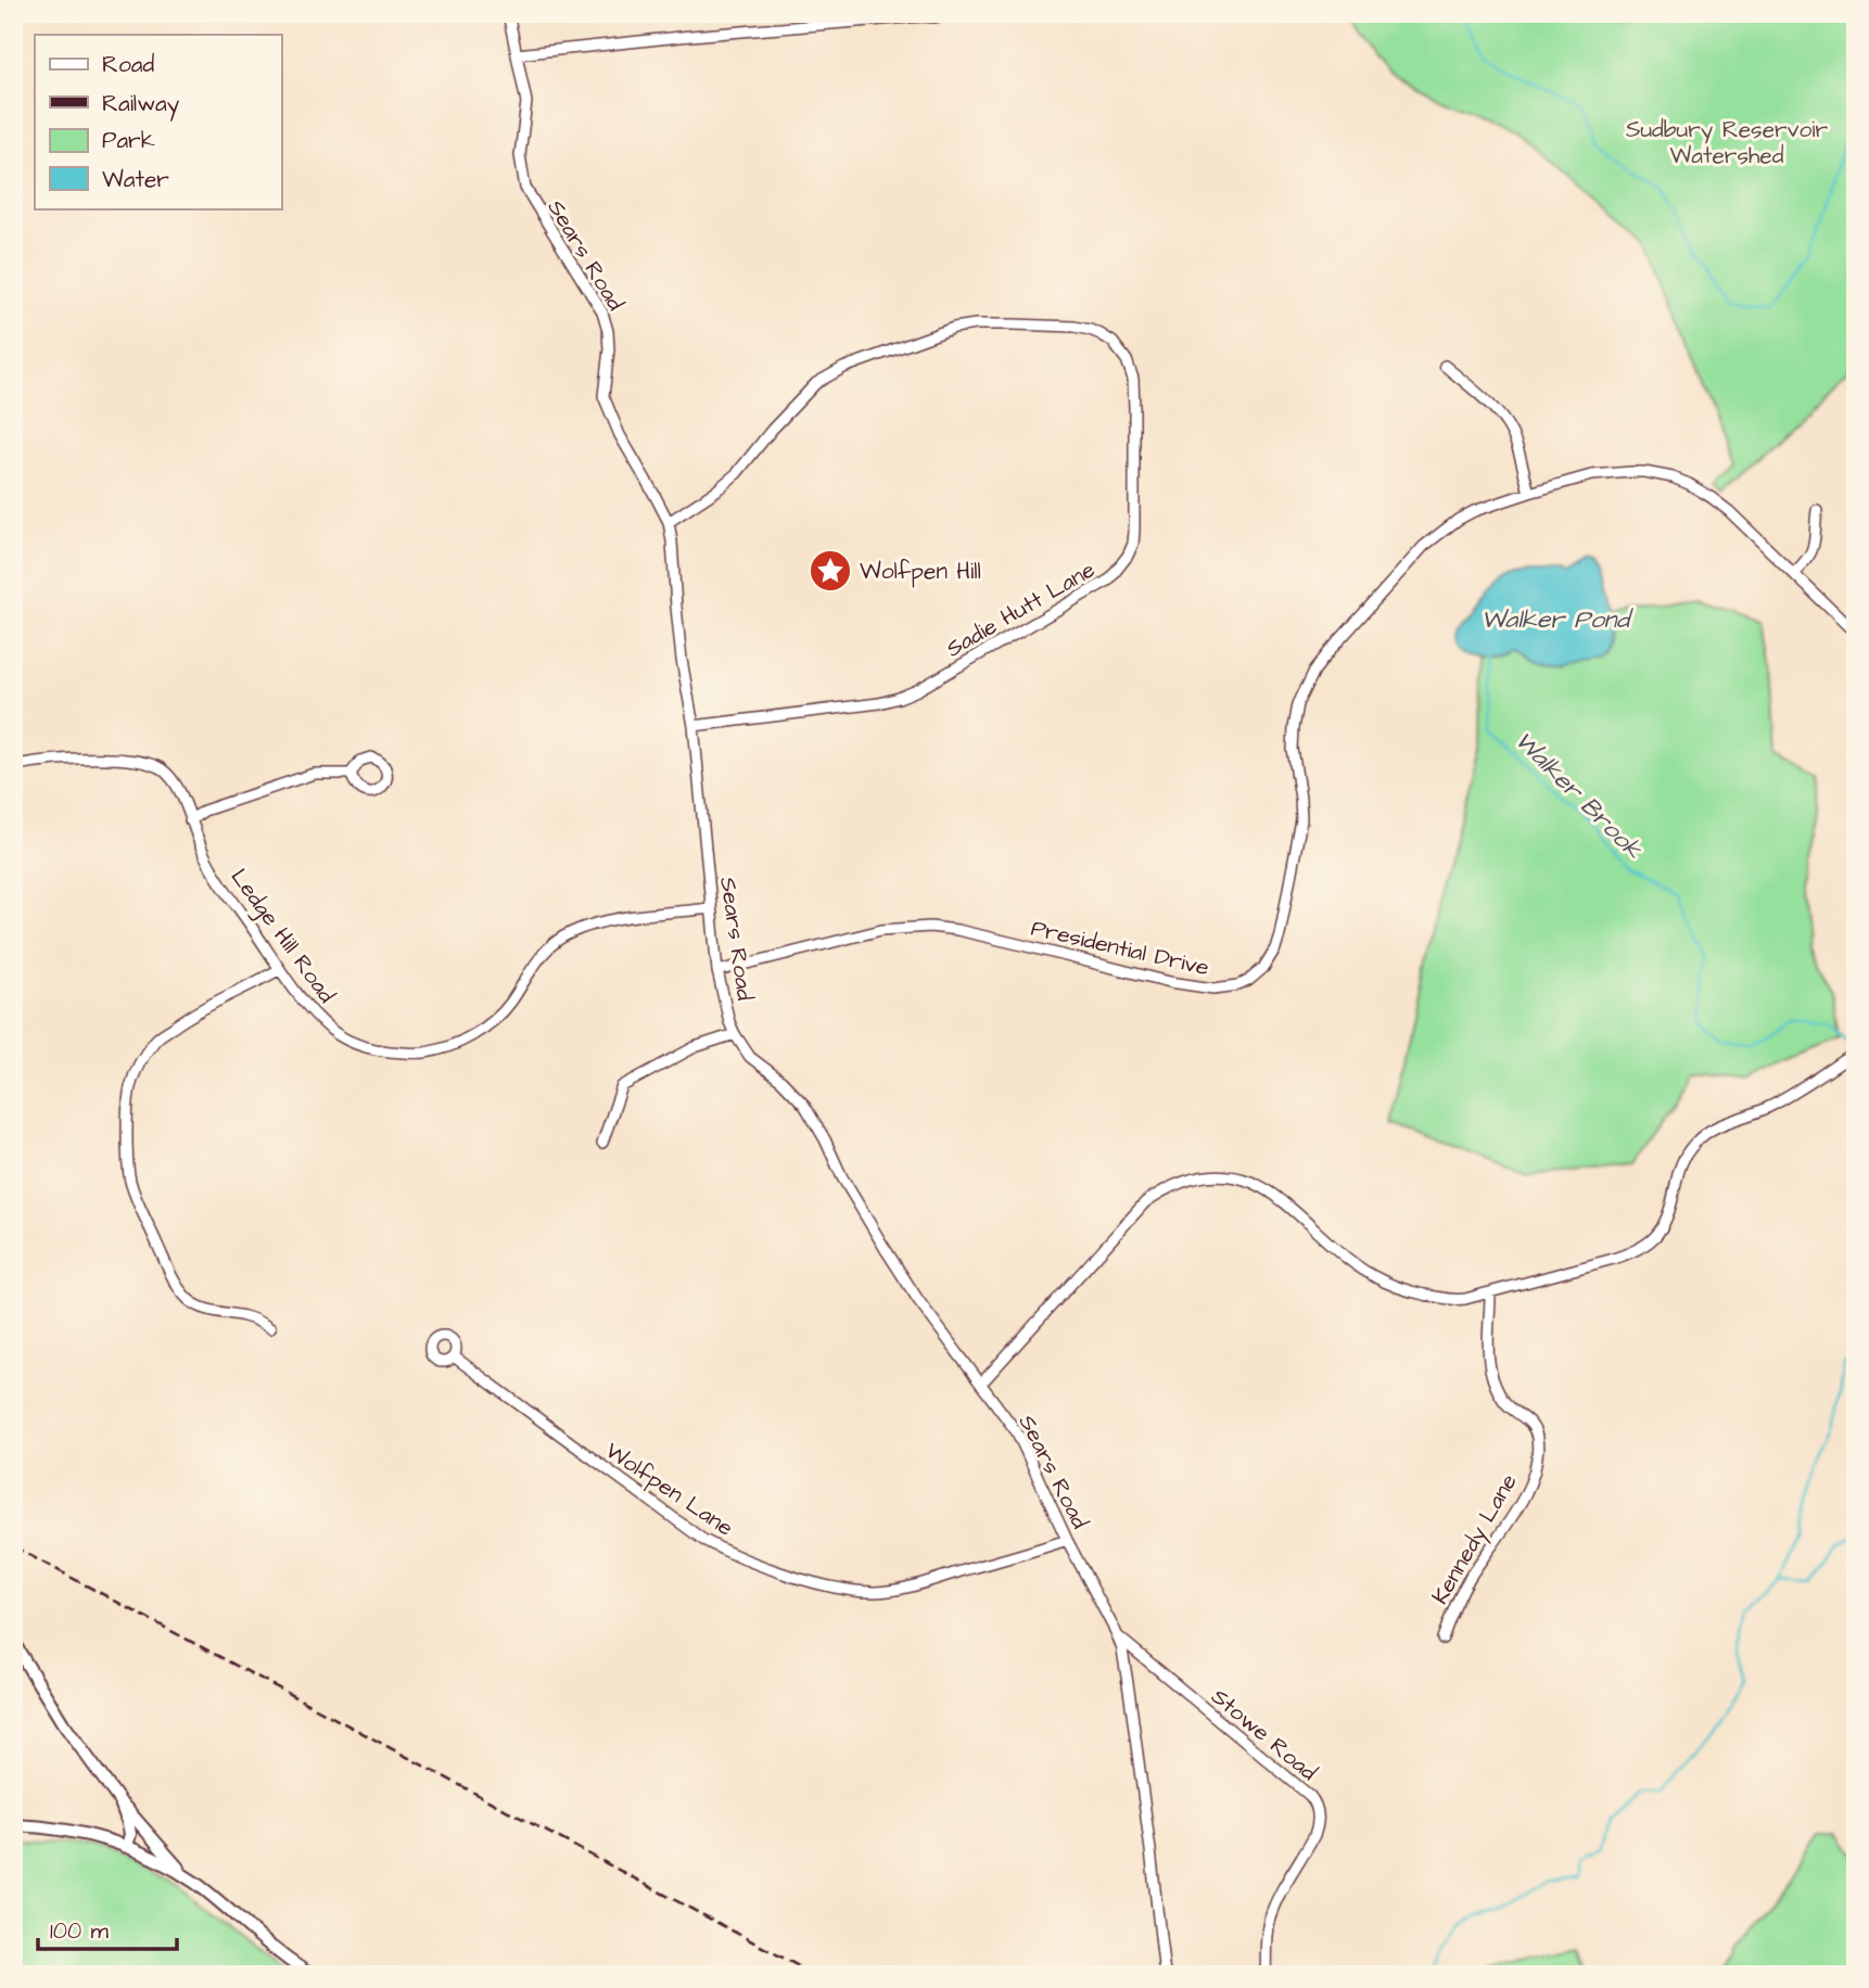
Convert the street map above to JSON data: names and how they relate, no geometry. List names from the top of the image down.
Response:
{
  "streets": {
    "street": [
      "Sears Road",
      "Sadie Hutt Lane",
      "Ledge Hill Road",
      "Presidential Drive",
      "Wolfpen Lane",
      "Kennedy Lane",
      "Stowe Road"
    ]
  },
  "crossings": [
    ["Sears Road", "Sadie Hutt Lane"],
    ["Sears Road", "Ledge Hill Road"],
    ["Sears Road", "Presidential Drive"],
    ["Sears Road", "Wolfpen Lane"],
    ["Sears Road", "Stowe Road"]
  ],
  "water": ["Walker Pond", "Walker Brook"],
  "parks": ["Sudbury Reservoir Watershed"],
  "places": {
    "place": ["Wolfpen Hill"]
  },
  "legend": [
    "Road",
    "Railway",
    "Park",
    "Water"
  ],
  "scale_bar": "100 m"
}
